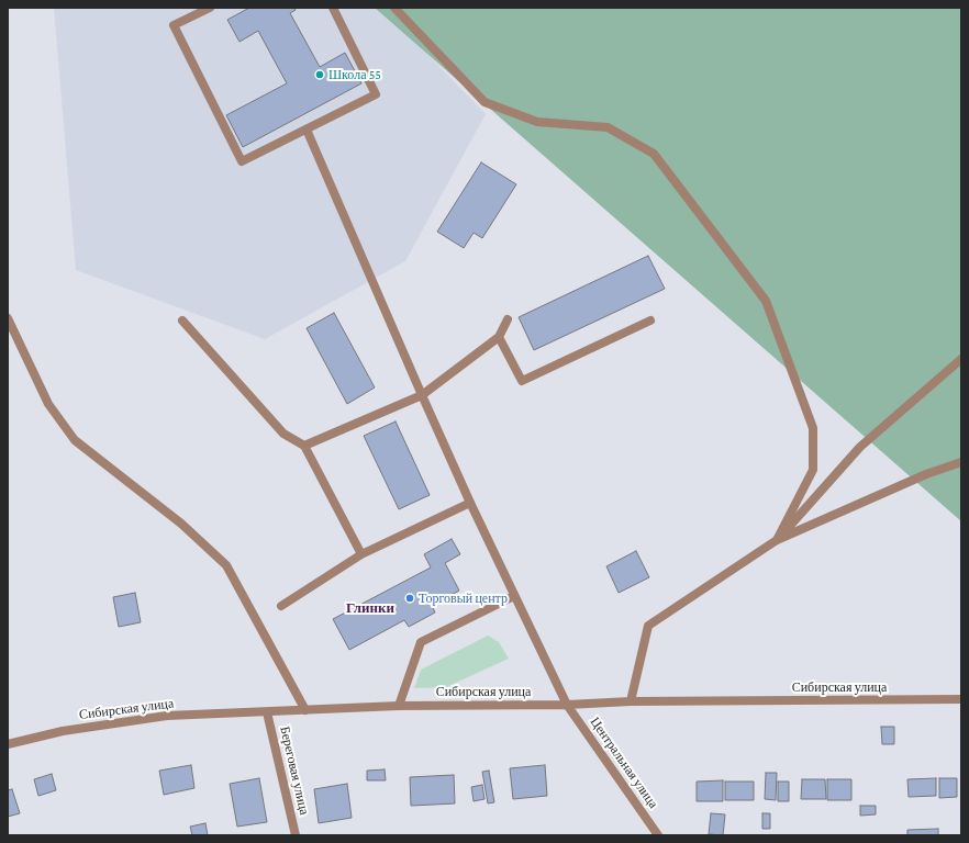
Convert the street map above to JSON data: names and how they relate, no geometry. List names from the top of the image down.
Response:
{
  "streets": {
    "street": ["Сибирская улица", "Центральная улица", "Береговая улица"]
  },
  "crossings": [
    ["Сибирская улица", "Центральная улица"],
    ["Сибирская улица", "Береговая улица"]
  ],
  "districts": ["Глинки"],
  "places": ["Школа 55", "Торговый центр"]
}
